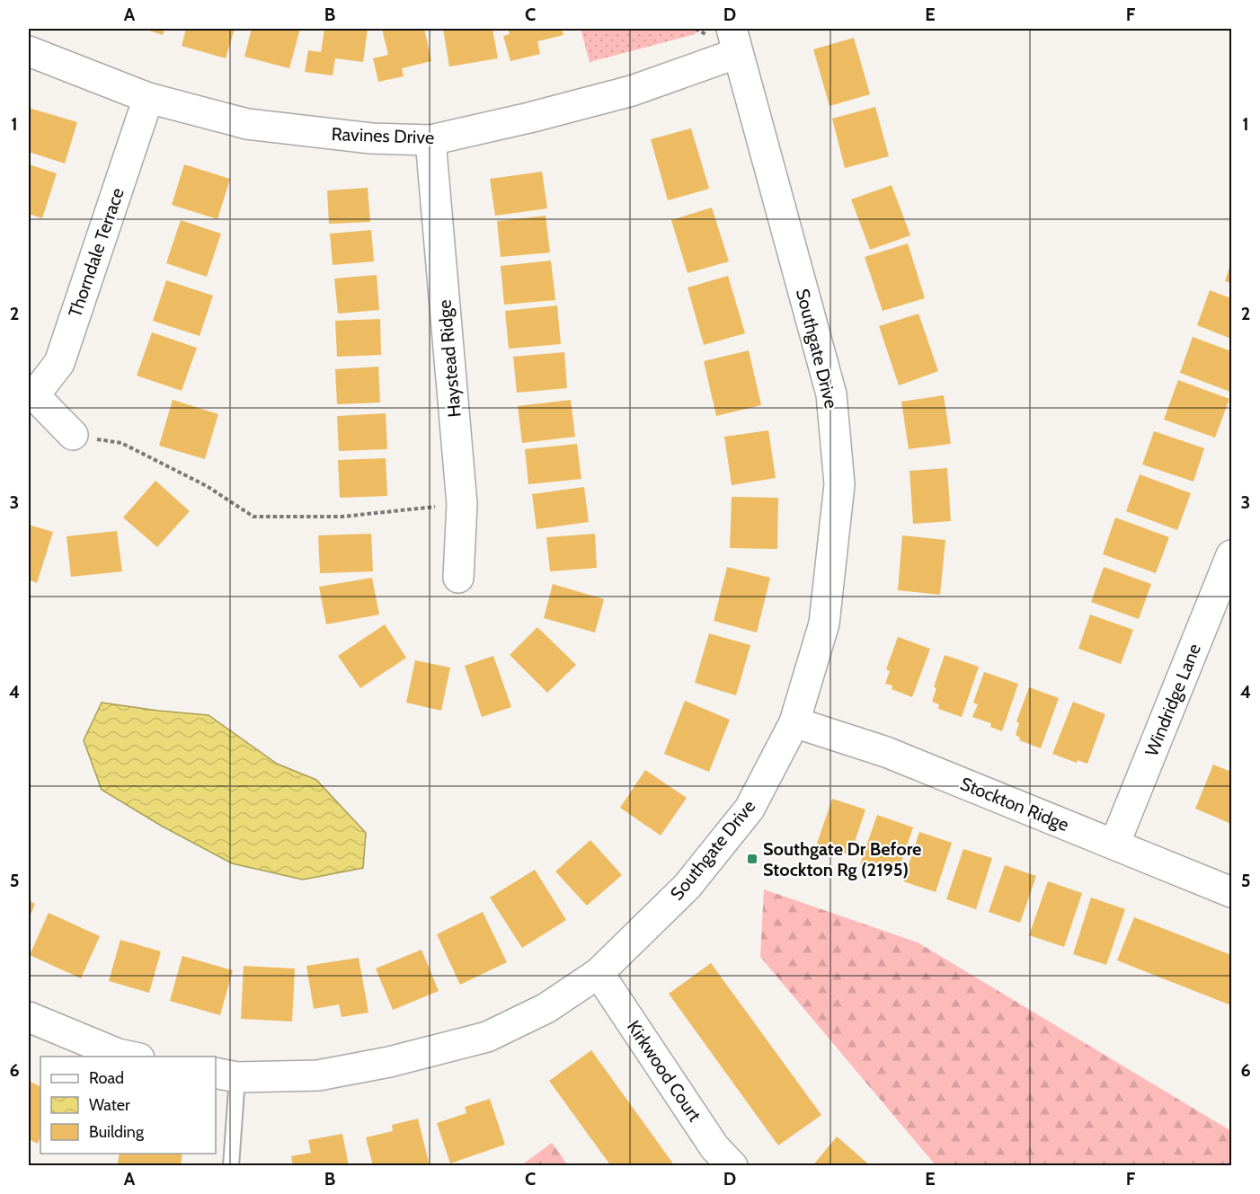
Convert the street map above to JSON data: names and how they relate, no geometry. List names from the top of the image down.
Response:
{
  "streets": {
    "street": [
      "Ravines Drive",
      "Thorndale Terrace",
      "Southgate Drive",
      "Haystead Ridge",
      "Windridge Lane",
      "Stockton Ridge",
      "Kirkwood Court"
    ]
  },
  "crossings": [
    ["Ravines Drive", "Thorndale Terrace"],
    ["Ravines Drive", "Southgate Drive"],
    ["Ravines Drive", "Haystead Ridge"],
    ["Southgate Drive", "Stockton Ridge"],
    ["Southgate Drive", "Kirkwood Court"],
    ["Windridge Lane", "Stockton Ridge"]
  ],
  "places": {
    "transit": ["Southgate Dr Before Stockton Rg (2195)"]
  },
  "legend": ["Road", "Water", "Building"],
  "grid": {
    "columns": [
      "A",
      "B",
      "C",
      "D",
      "E",
      "F"
    ],
    "rows": [
      "1",
      "2",
      "3",
      "4",
      "5",
      "6"
    ]
  }
}
